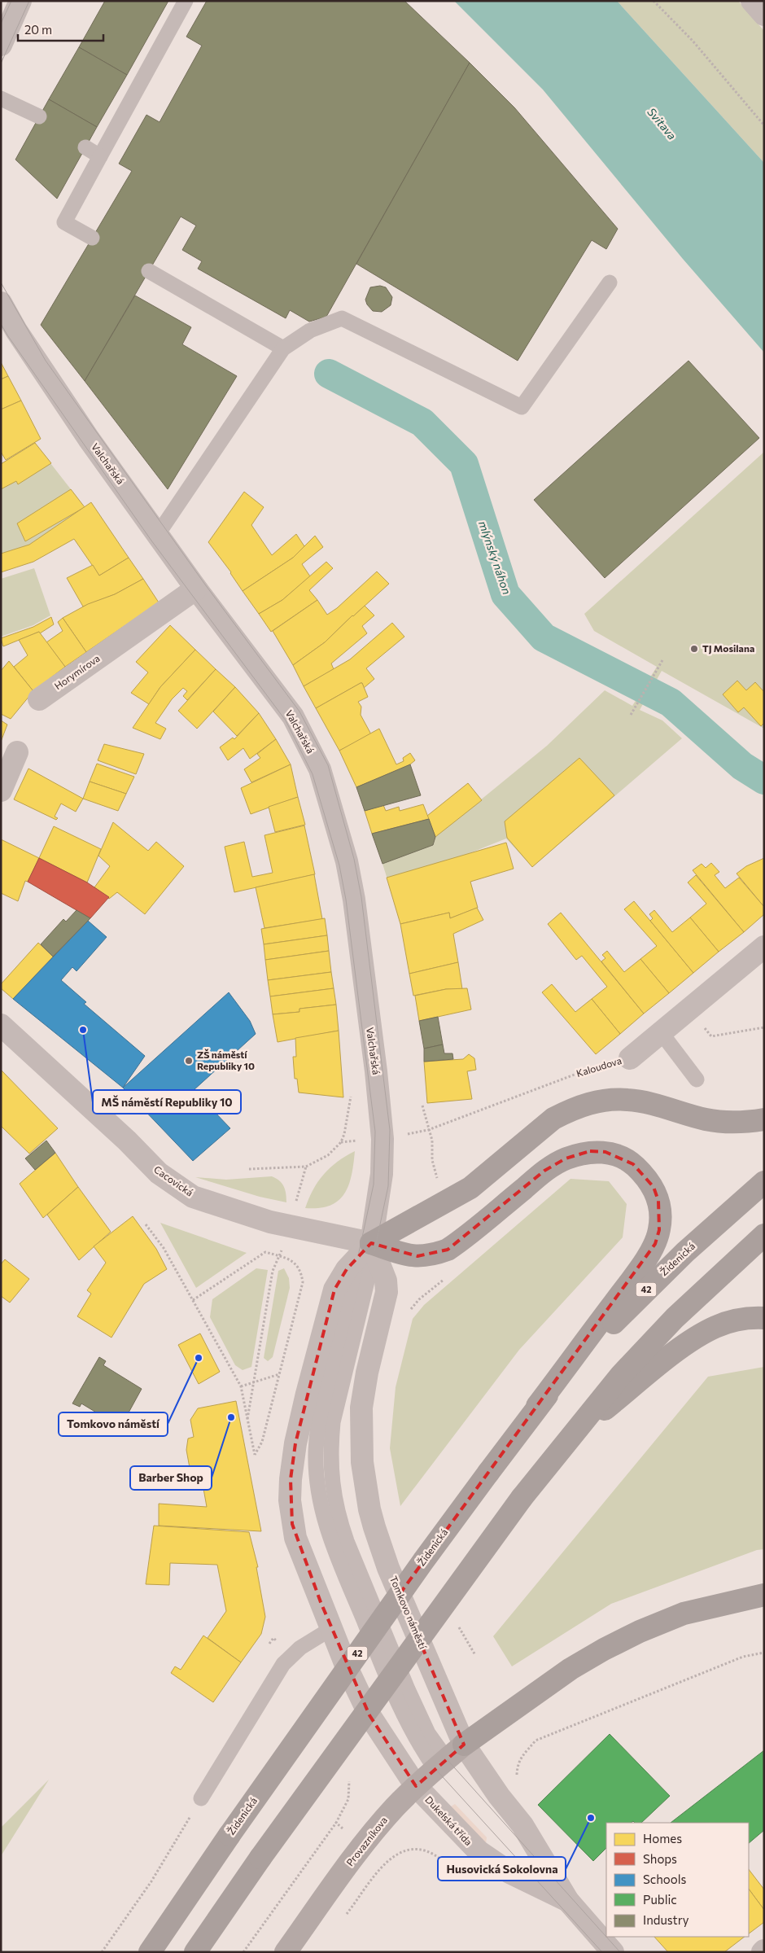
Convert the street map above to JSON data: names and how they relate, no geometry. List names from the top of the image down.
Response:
{
  "streets": {
    "highway": ["Židenická", "42"],
    "main road": ["Provazníkova"],
    "street": [
      "Valchařská",
      "Horymírova",
      "Kaloudova",
      "Cacovická",
      "Tomkovo náměstí",
      "Dukelská třída"
    ]
  },
  "crossings": [
    ["Valchařská", "Horymírova"],
    ["Valchařská", "Cacovická"],
    ["Valchařská", "Tomkovo náměstí"],
    ["Cacovická", "Tomkovo náměstí"],
    ["Tomkovo náměstí", "Dukelská třída"],
    ["Tomkovo náměstí", "Provazníkova"],
    ["Dukelská třída", "Provazníkova"]
  ],
  "water": ["Svitava", "mlýnský náhon"],
  "places": [
    "TJ Mosilana",
    "MŠ náměstí Republiky 10",
    "ZŠ náměstí Republiky 10",
    "Tomkovo náměstí",
    "Barber Shop",
    "Husovická Sokolovna"
  ],
  "legend": [
    "Homes",
    "Shops",
    "Schools",
    "Public",
    "Industry"
  ],
  "scale_bar": "20 m"
}
